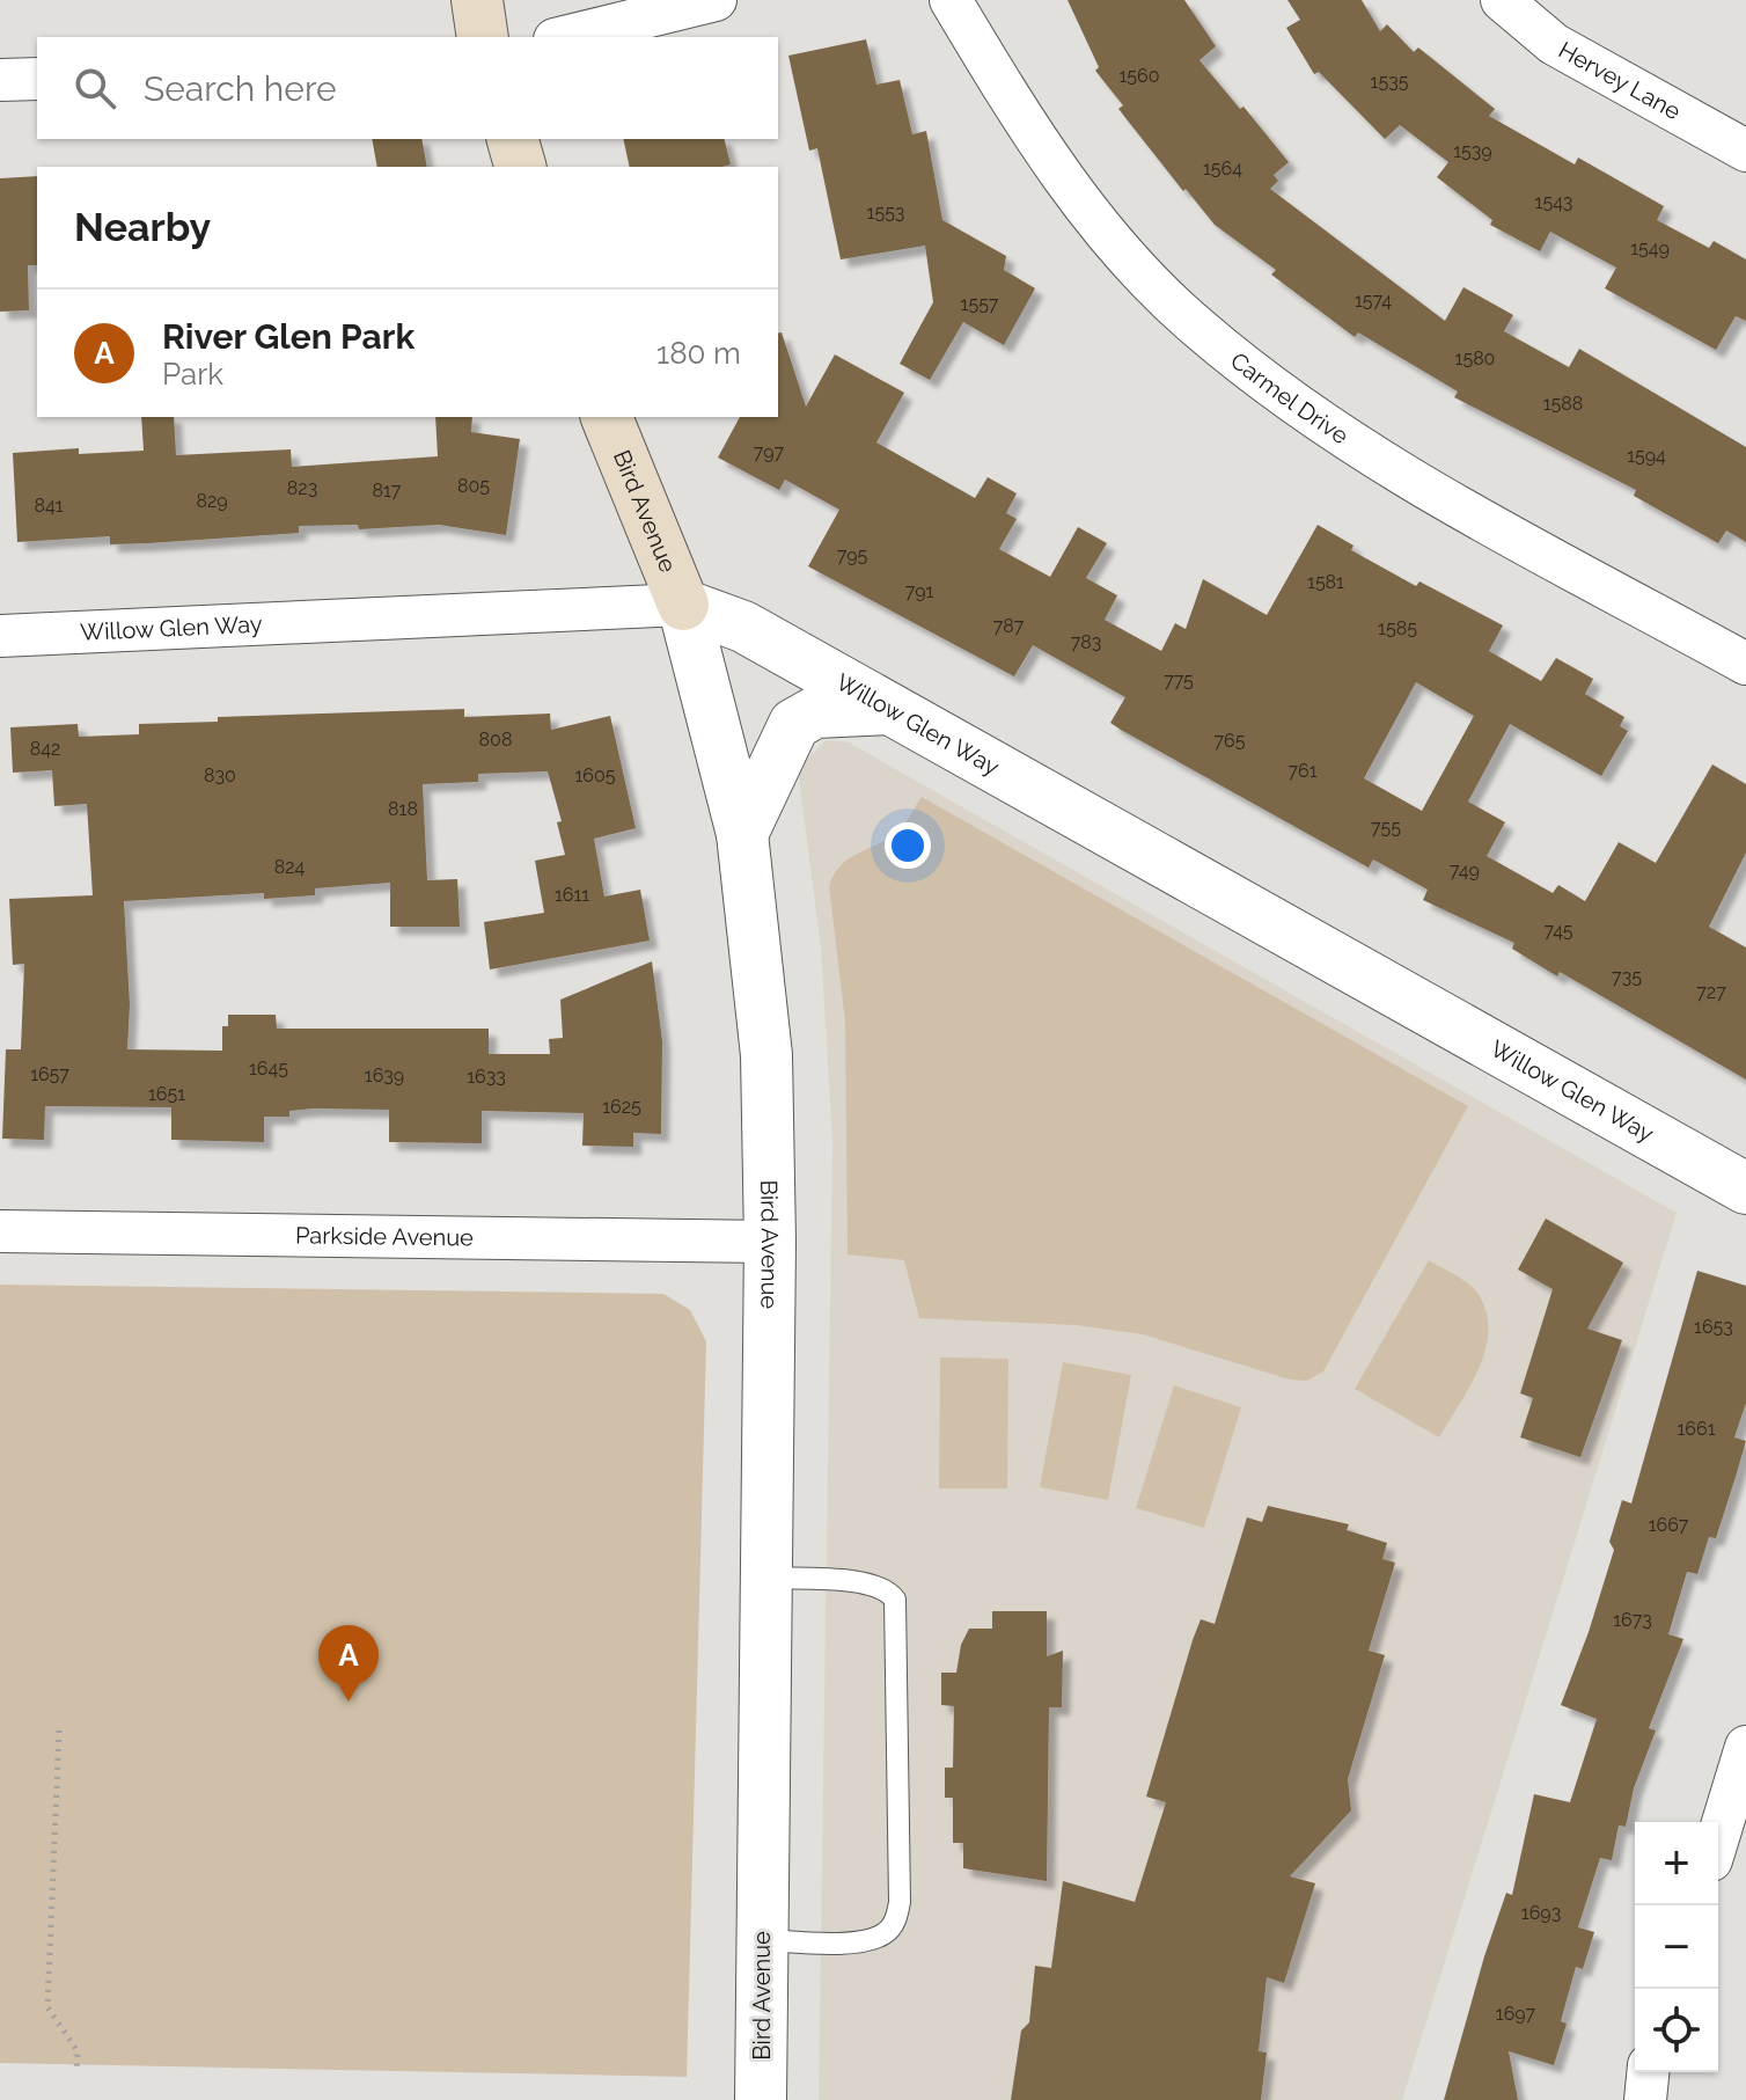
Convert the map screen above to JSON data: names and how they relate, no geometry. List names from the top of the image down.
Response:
{
  "streets": {
    "main road": ["Bird Avenue"],
    "street": [
      "Hervey Lane",
      "Carmel Drive",
      "Willow Glen Way",
      "Parkside Avenue"
    ]
  },
  "crossings": [
    ["Bird Avenue", "Willow Glen Way"],
    ["Bird Avenue", "Parkside Avenue"]
  ],
  "house_numbers": [
    "1560",
    "1535",
    "1539",
    "1564",
    "1543",
    "1553",
    "1549",
    "1574",
    "1557",
    "1580",
    "1588",
    "797",
    "1594",
    "805",
    "823",
    "817",
    "829",
    "841",
    "795",
    "1581",
    "791",
    "787",
    "1585",
    "783",
    "775",
    "808",
    "765",
    "842",
    "761",
    "830",
    "1605",
    "818",
    "755",
    "824",
    "749",
    "1611",
    "745",
    "735",
    "727",
    "1645",
    "1657",
    "1639",
    "1633",
    "1651",
    "1625",
    "1653",
    "1661",
    "1667",
    "1673",
    "1693",
    "1697"
  ],
  "page": {
    "search": "Search here",
    "heading": "Nearby",
    "list": [
      {
        "mark": "A",
        "name": "River Glen Park",
        "note": "Park",
        "value": "180 m"
      }
    ],
    "pins": "A",
    "map_buttons": ["+", "−"]
  }
}
